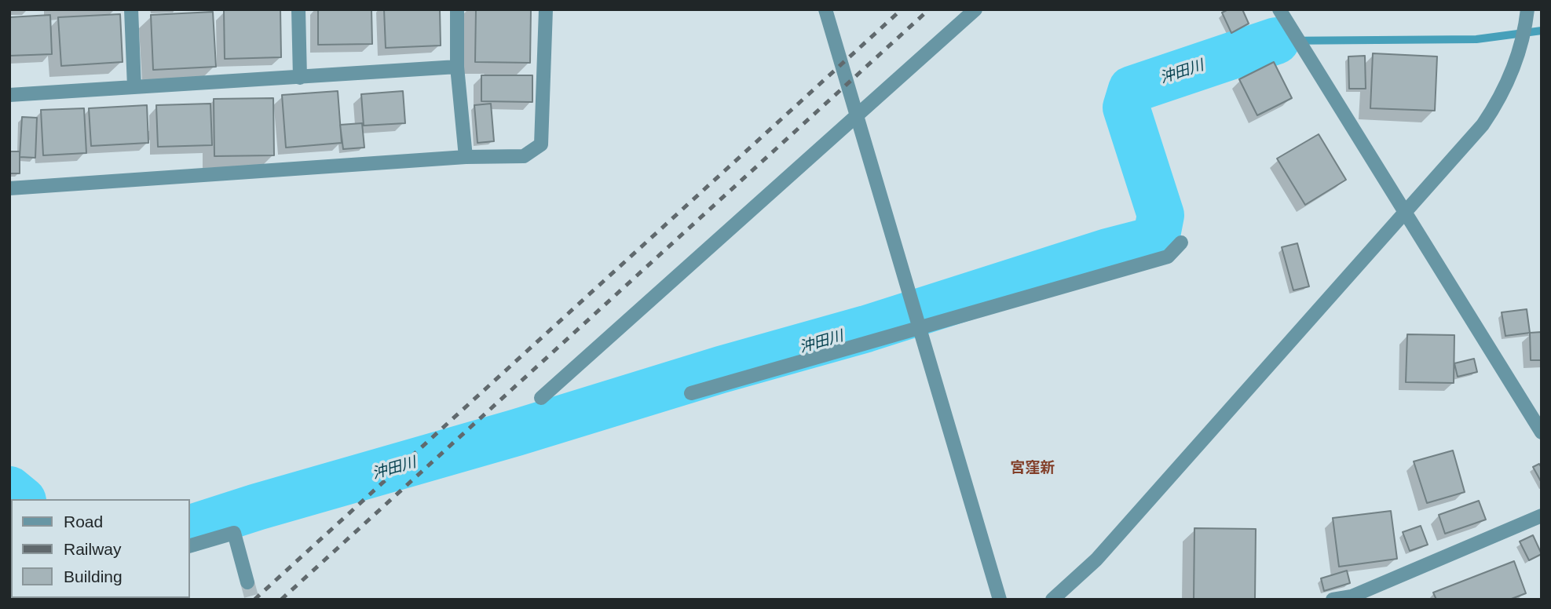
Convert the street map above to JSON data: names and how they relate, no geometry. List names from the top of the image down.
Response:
{
  "districts": ["宮窪新"],
  "water": ["沖田川"],
  "legend": ["Road", "Railway", "Building"]
}
